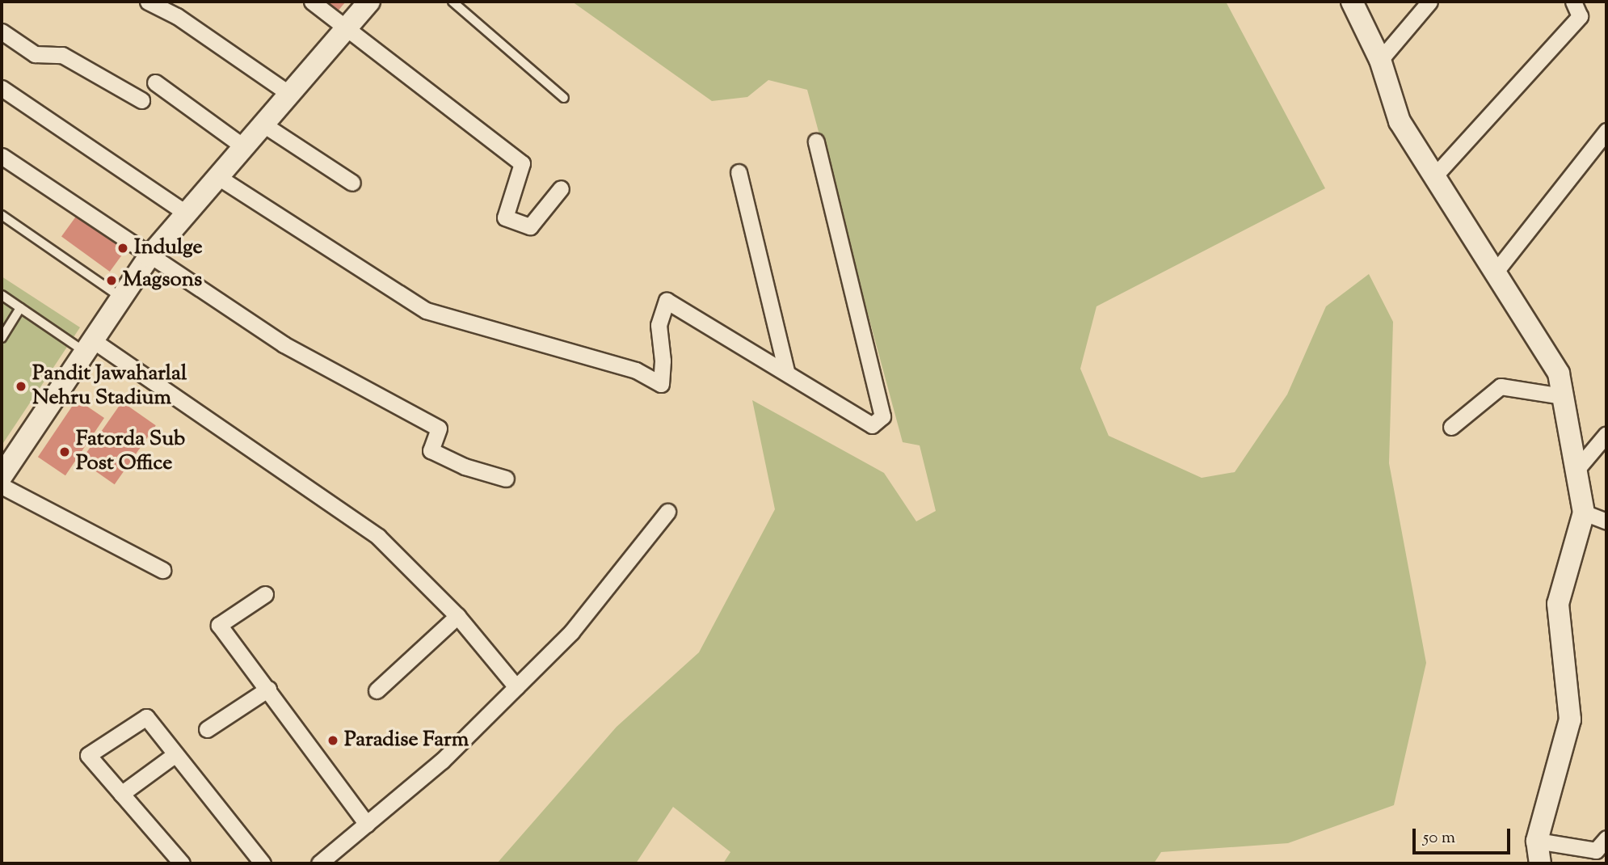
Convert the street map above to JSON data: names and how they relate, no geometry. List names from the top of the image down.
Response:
{
  "places": [
    "Indulge",
    "Magsons",
    "Pandit Jawaharlal Nehru Stadium",
    "Fatorda Sub Post Office",
    "Paradise Farm"
  ],
  "scale_bar": "50 m"
}
